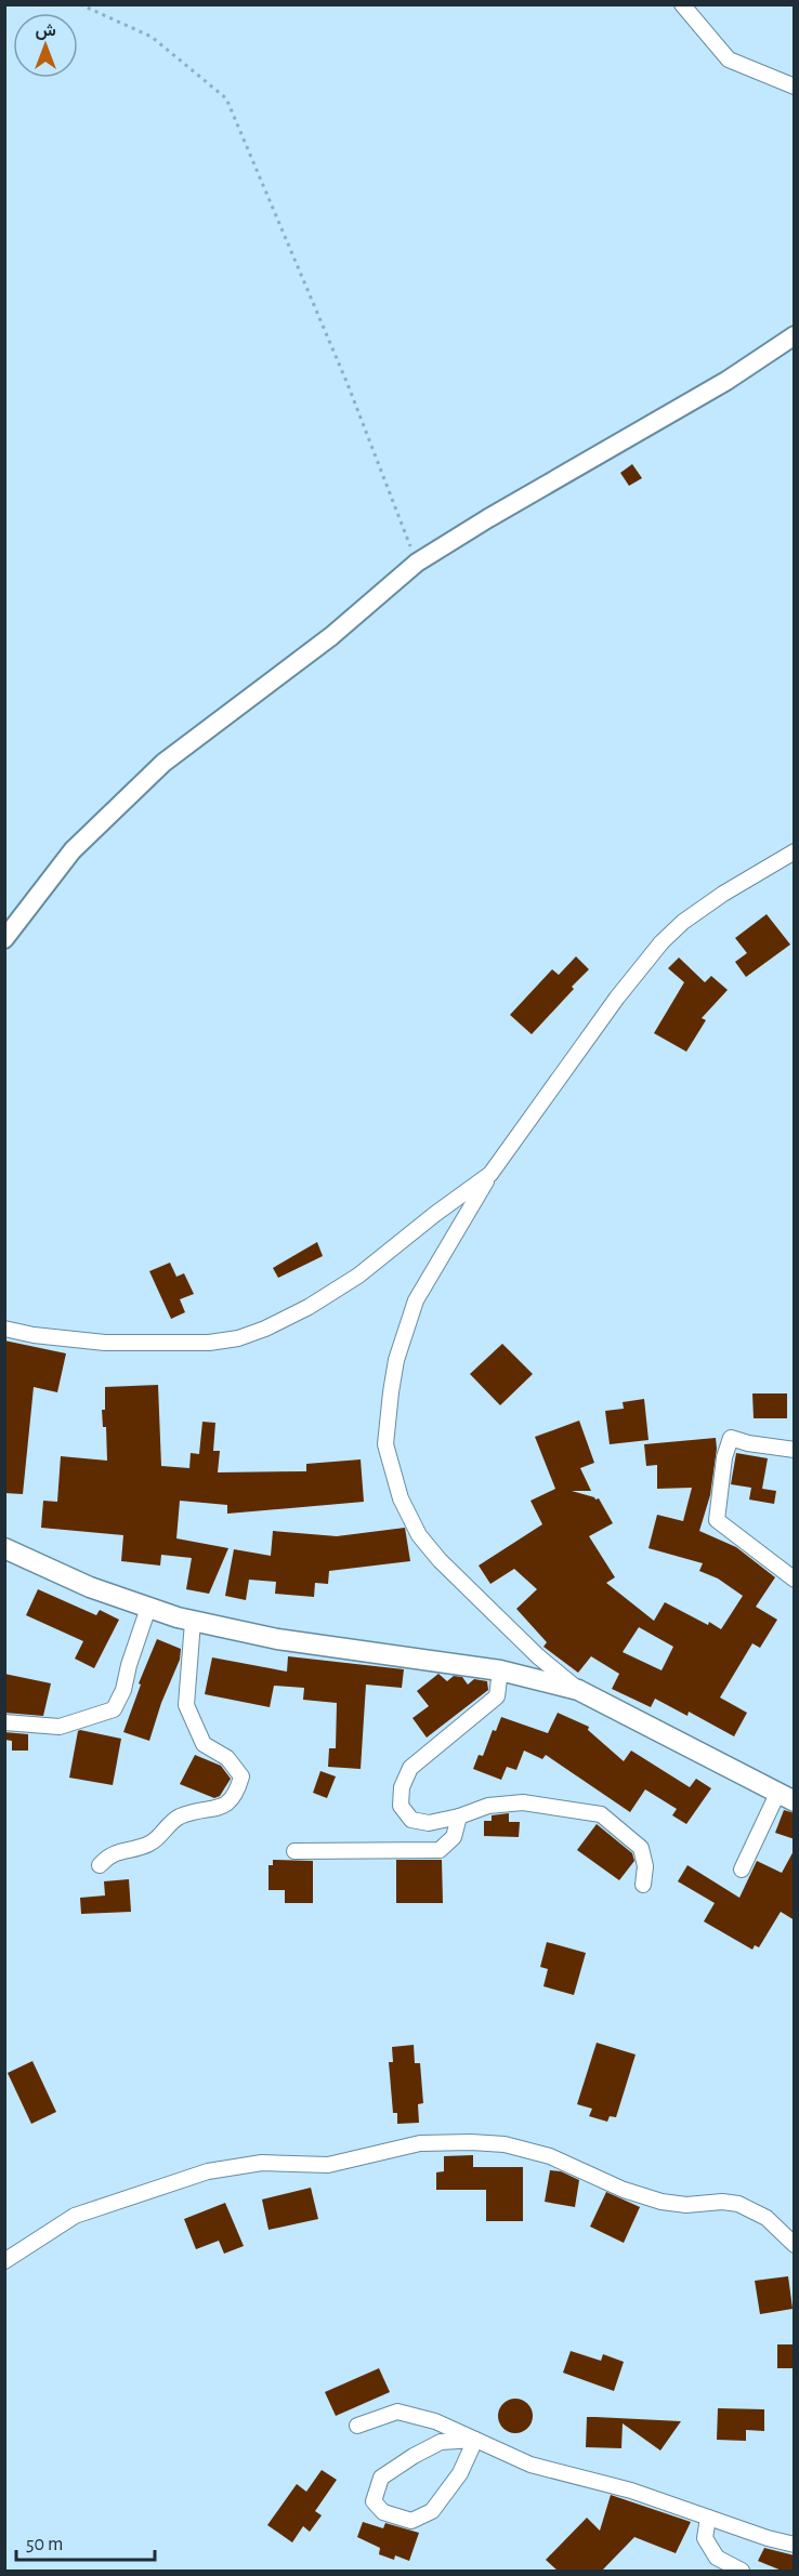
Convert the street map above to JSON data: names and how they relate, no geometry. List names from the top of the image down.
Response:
{
  "scale_bar": "50 m",
  "north": "top"
}
